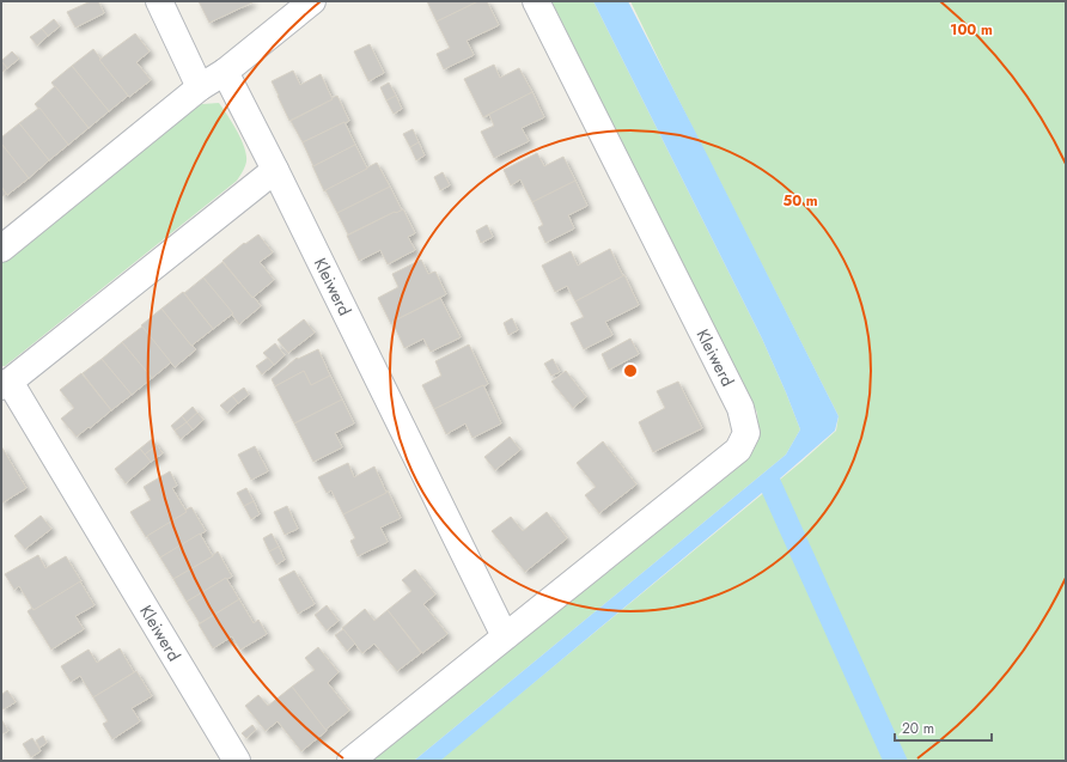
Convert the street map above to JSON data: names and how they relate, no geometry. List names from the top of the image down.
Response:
{
  "streets": {
    "street": ["Kleiwerd"]
  },
  "scale_bar": "20 m",
  "rings": ["100 m", "50 m"]
}
